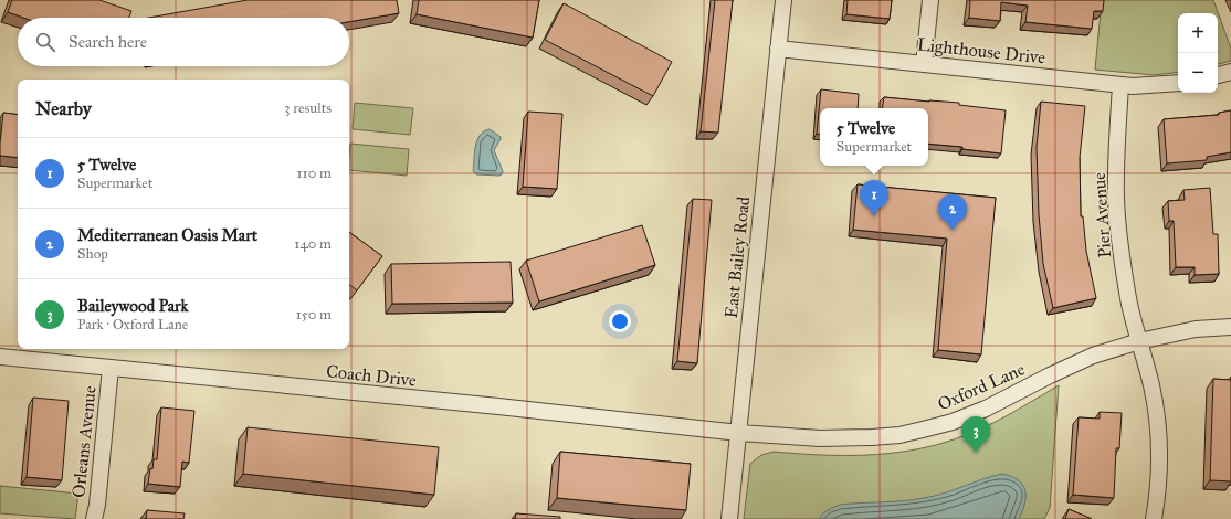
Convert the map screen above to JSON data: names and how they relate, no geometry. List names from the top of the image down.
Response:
{
  "streets": {
    "street": [
      "Lighthouse Drive",
      "Pier Avenue",
      "East Bailey Road",
      "Coach Drive",
      "Oxford Lane",
      "Orleans Avenue"
    ]
  },
  "crossings": [
    ["Lighthouse Drive", "Pier Avenue"],
    ["Lighthouse Drive", "East Bailey Road"],
    ["Pier Avenue", "Oxford Lane"],
    ["East Bailey Road", "Coach Drive"],
    ["East Bailey Road", "Oxford Lane"],
    ["Coach Drive", "Oxford Lane"],
    ["Coach Drive", "Orleans Avenue"]
  ],
  "page": {
    "map_buttons": ["+", "−"],
    "search": "Search here",
    "heading": ["Nearby", "3 results"],
    "popup": ["5 Twelve", "Supermarket"],
    "list": [
      {
        "mark": "1",
        "name": "5 Twelve",
        "note": "Supermarket",
        "value": "110 m"
      },
      {
        "mark": "2",
        "name": "Mediterranean Oasis Mart",
        "note": "Shop",
        "value": "140 m"
      },
      {
        "mark": "3",
        "name": "Baileywood Park",
        "note": "Park · Oxford Lane",
        "value": "150 m"
      }
    ],
    "pins": ["1", "2", "3"]
  }
}
